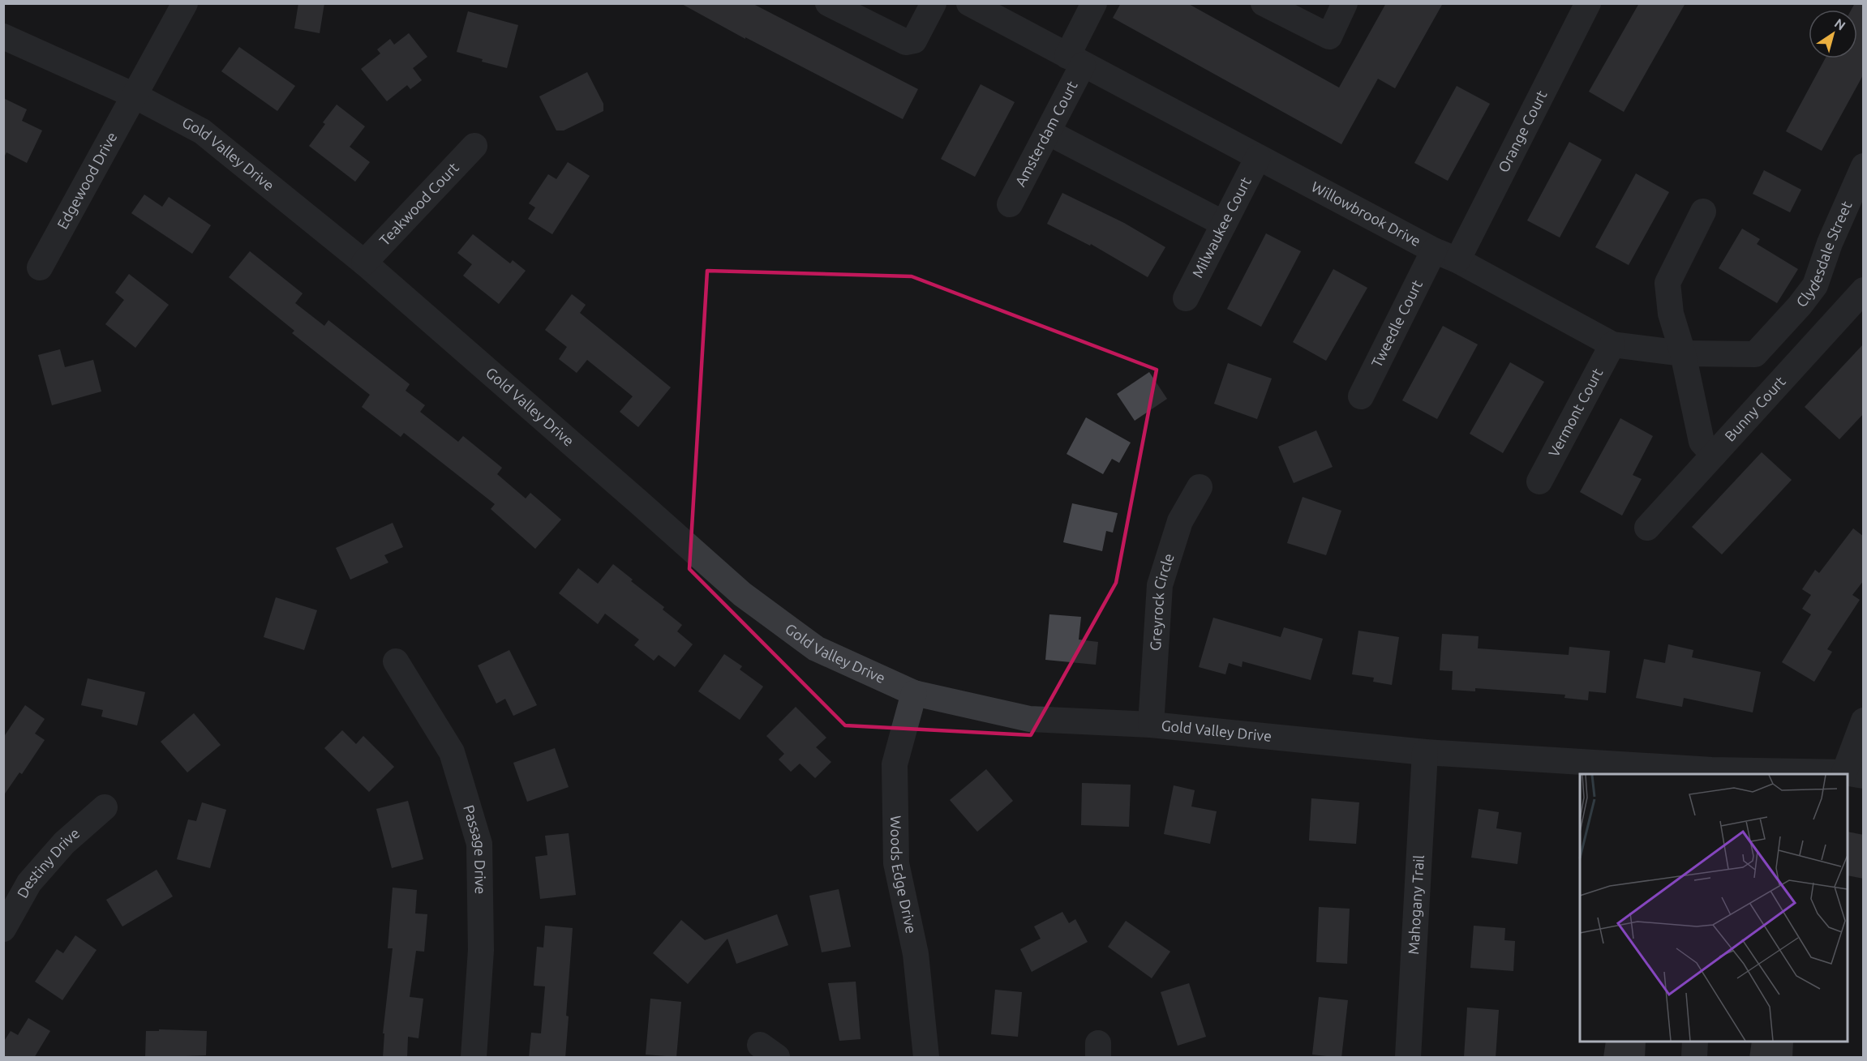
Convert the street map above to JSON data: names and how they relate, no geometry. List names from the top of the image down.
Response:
{
  "streets": {
    "street": [
      "Orange Court",
      "Amsterdam Court",
      "Gold Valley Drive",
      "Edgewood Drive",
      "Teakwood Court",
      "Willowbrook Drive",
      "Milwaukee Court",
      "Clydesdale Street",
      "Tweedle Court",
      "Bunny Court",
      "Vermont Court",
      "Greyrock Circle",
      "Passage Drive",
      "Destiny Drive",
      "Woods Edge Drive",
      "Mahogany Trail"
    ]
  },
  "crossings": [
    ["Orange Court", "Willowbrook Drive"],
    ["Amsterdam Court", "Willowbrook Drive"],
    ["Gold Valley Drive", "Edgewood Drive"],
    ["Gold Valley Drive", "Teakwood Court"],
    ["Gold Valley Drive", "Greyrock Circle"],
    ["Gold Valley Drive", "Woods Edge Drive"],
    ["Gold Valley Drive", "Mahogany Trail"],
    ["Willowbrook Drive", "Milwaukee Court"],
    ["Willowbrook Drive", "Clydesdale Street"],
    ["Willowbrook Drive", "Tweedle Court"],
    ["Willowbrook Drive", "Vermont Court"]
  ],
  "north": "top right"
}
